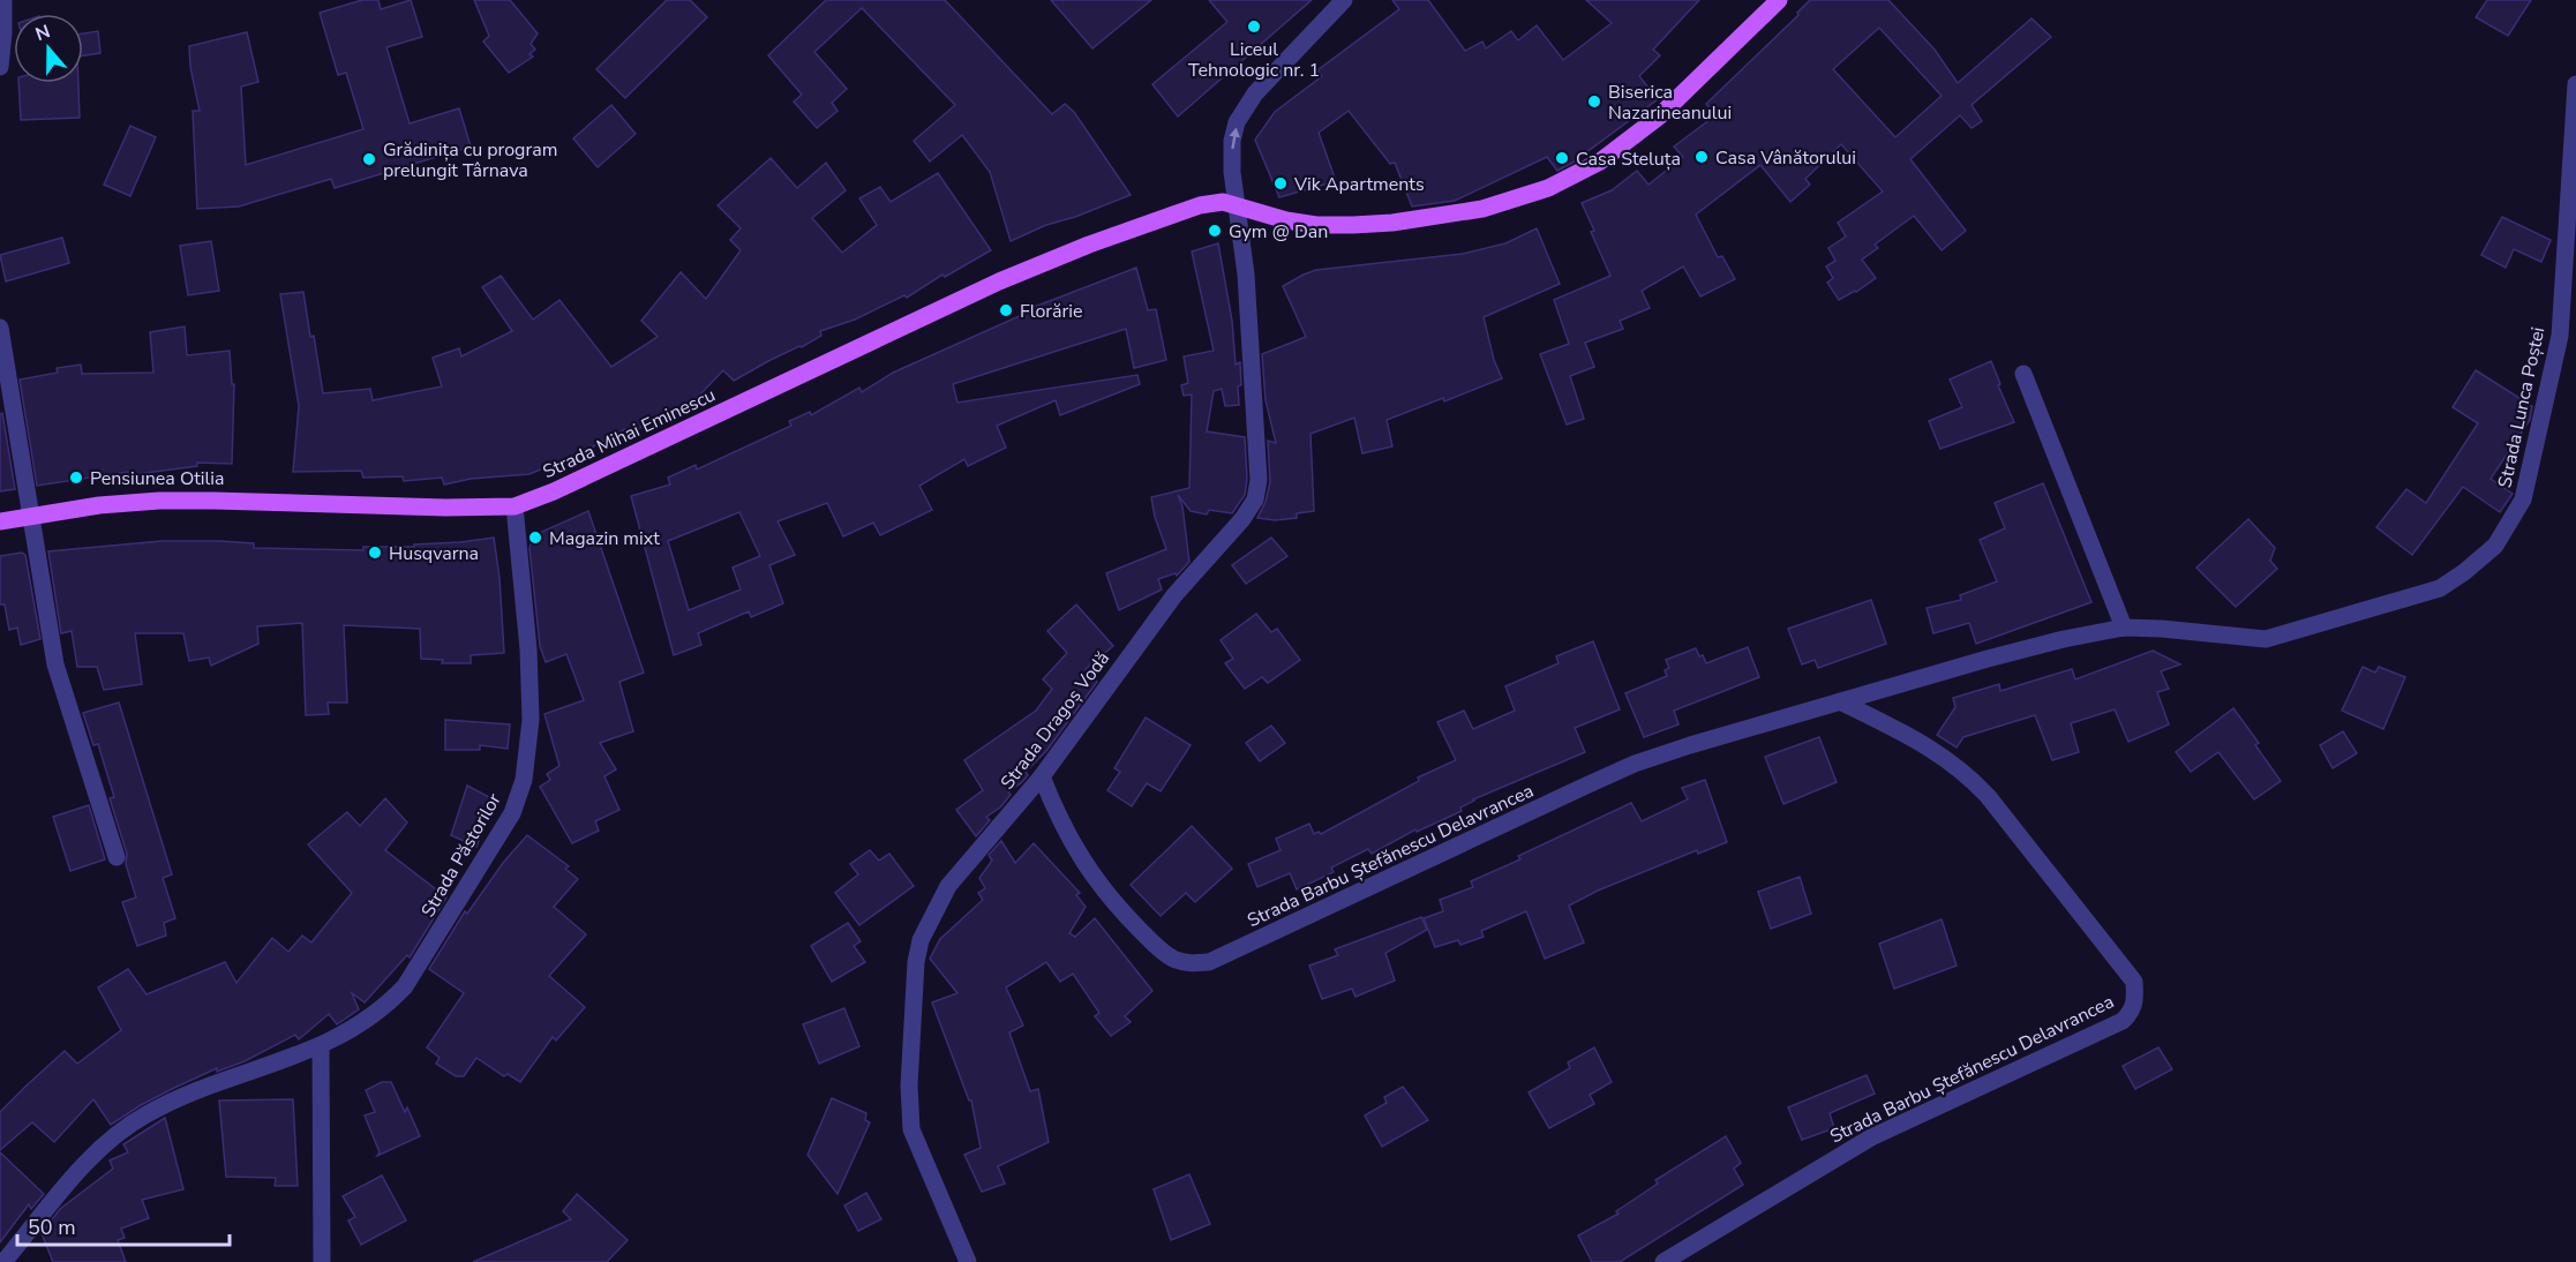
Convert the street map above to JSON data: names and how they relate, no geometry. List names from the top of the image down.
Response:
{
  "streets": {
    "main road": ["Strada Mihai Eminescu"],
    "street": [
      "Strada Lunca Poștei",
      "Strada Dragoș Vodă",
      "Strada Păstorilor",
      "Strada Barbu Ștefănescu Delavrancea"
    ]
  },
  "crossings": [
    ["Strada Lunca Poștei", "Strada Barbu Ștefănescu Delavrancea"],
    ["Strada Mihai Eminescu", "Strada Dragoș Vodă"],
    ["Strada Mihai Eminescu", "Strada Păstorilor"],
    ["Strada Dragoș Vodă", "Strada Barbu Ștefănescu Delavrancea"]
  ],
  "places": [
    "Liceul Tehnologic nr. 1",
    "Biserica Nazarineanului",
    "Casa Vânătorului",
    "Casa Steluța",
    "Grădinița cu program prelungit Târnava",
    "Vik Apartments",
    "Gym @ Dan",
    "Florărie",
    "Pensiunea Otilia",
    "Magazin mixt",
    "Husqvarna"
  ],
  "scale_bar": "50 m",
  "north": "top"
}
